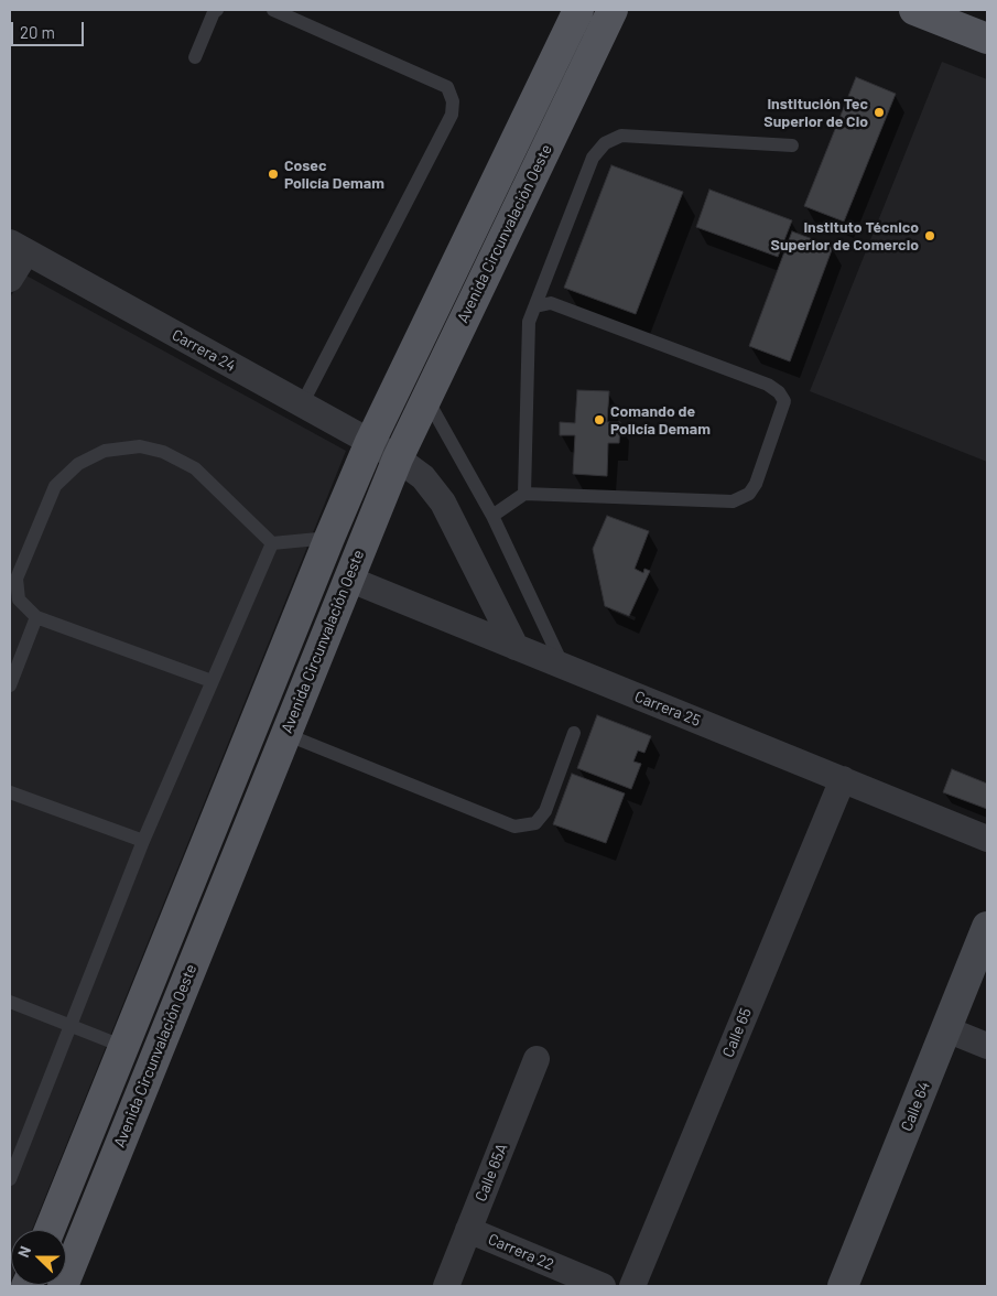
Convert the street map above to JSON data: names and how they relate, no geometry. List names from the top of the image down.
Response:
{
  "streets": {
    "main road": ["Avenida Circunvalación Oeste"],
    "street": [
      "Carrera 24",
      "Carrera 25",
      "Calle 65",
      "Calle 64",
      "Calle 65A",
      "Carrera 22"
    ]
  },
  "crossings": [
    ["Avenida Circunvalación Oeste", "Carrera 24"],
    ["Avenida Circunvalación Oeste", "Carrera 25"],
    ["Carrera 24", "Carrera 25"],
    ["Carrera 25", "Calle 65"],
    ["Calle 65A", "Carrera 22"]
  ],
  "places": [
    "Institución Tec Superior de Cio",
    "Cosec Policía Demam",
    "Instituto Técnico Superior de Comercio",
    "Comando de Policía Demam"
  ],
  "scale_bar": "20 m",
  "north": "left"
}
